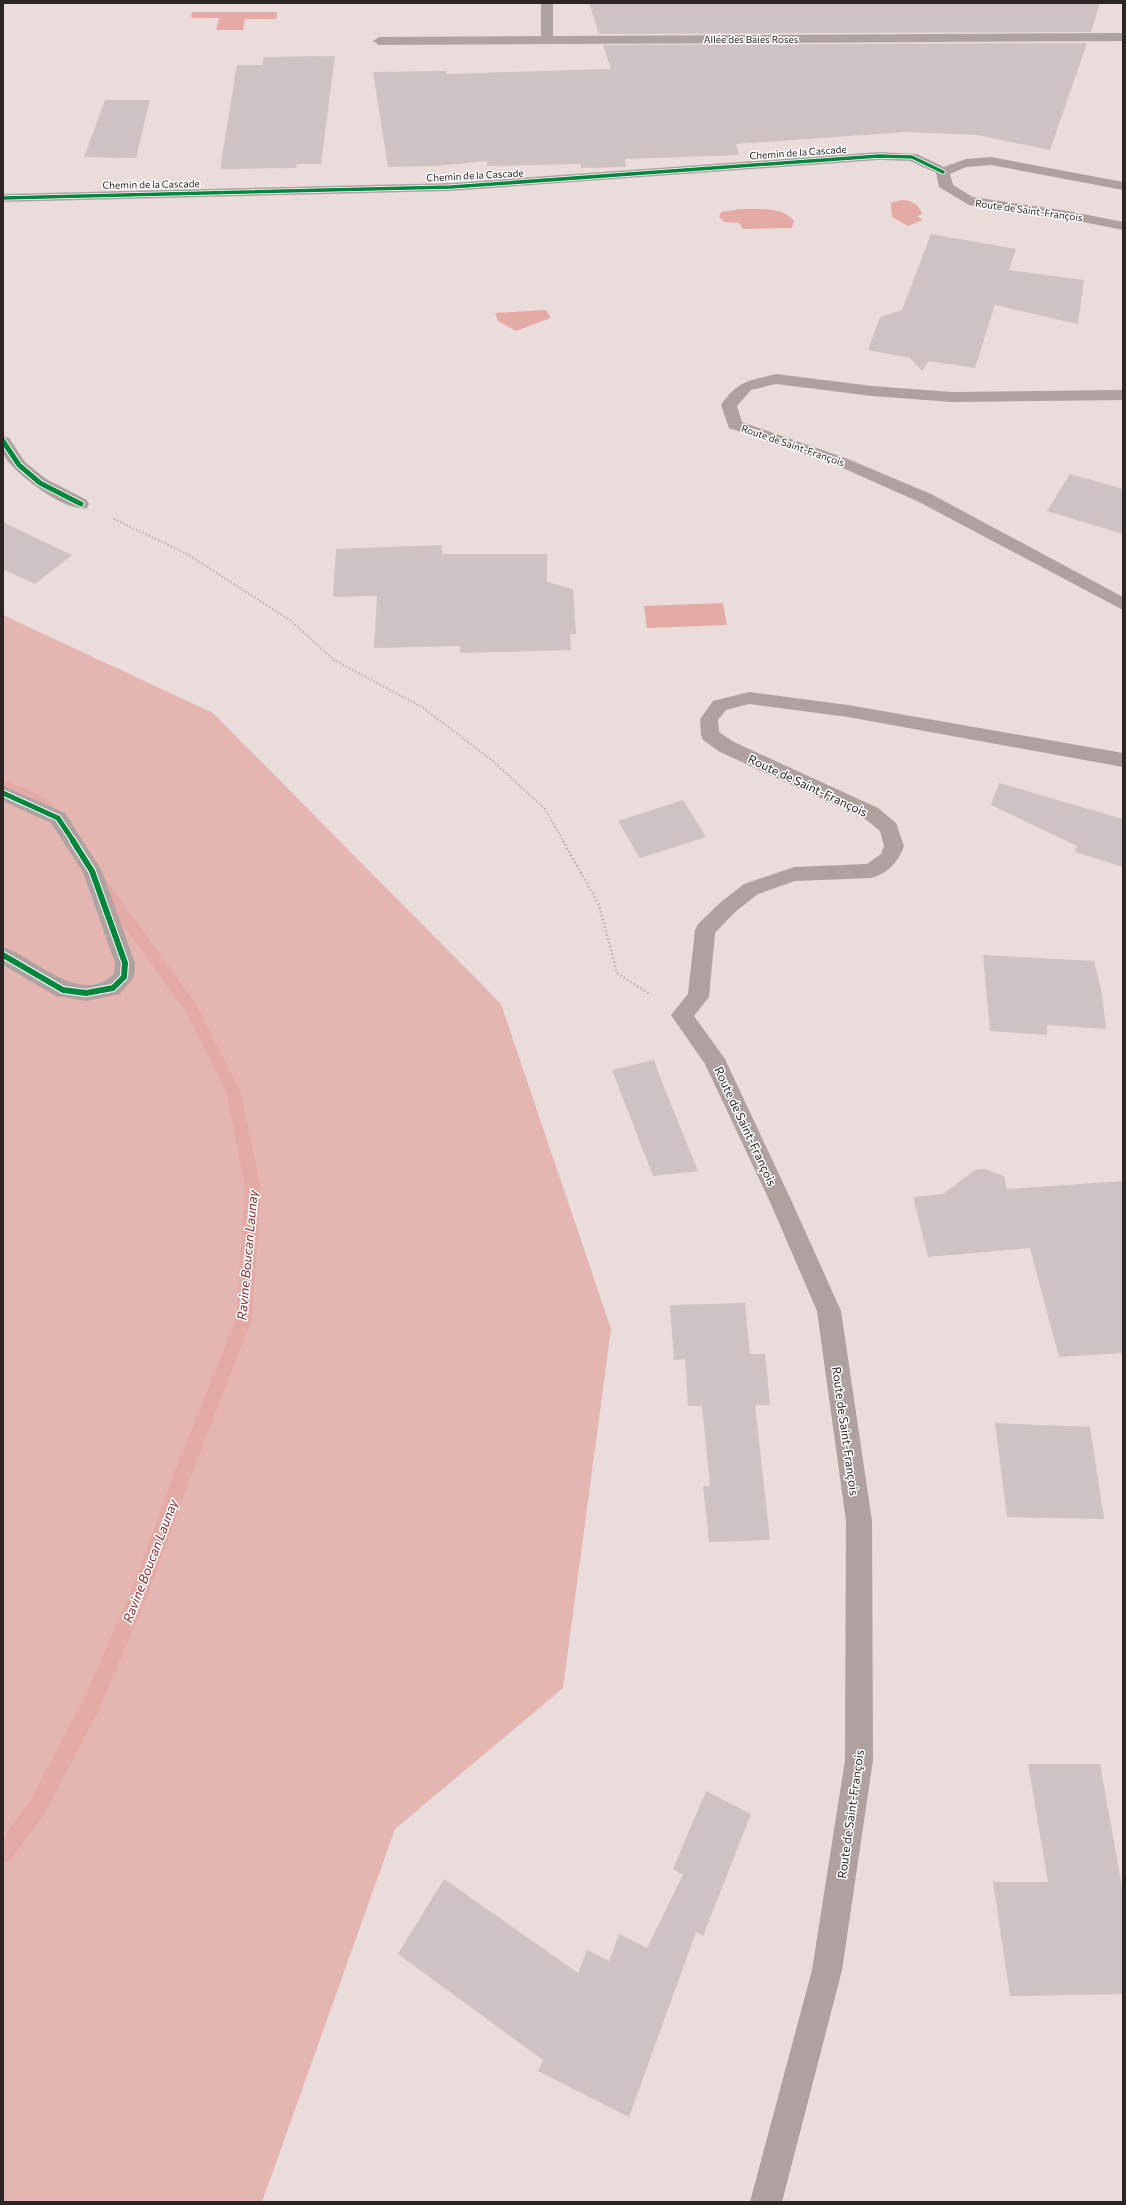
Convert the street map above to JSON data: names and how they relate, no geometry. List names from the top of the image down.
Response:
{
  "streets": {
    "main road": ["Route de Saint-François"],
    "street": ["Allée des Baies Roses", "Chemin de la Cascade"]
  },
  "crossings": [
    ["Chemin de la Cascade", "Route de Saint-François"]
  ],
  "water": ["Ravine Boucan Launay"]
}
